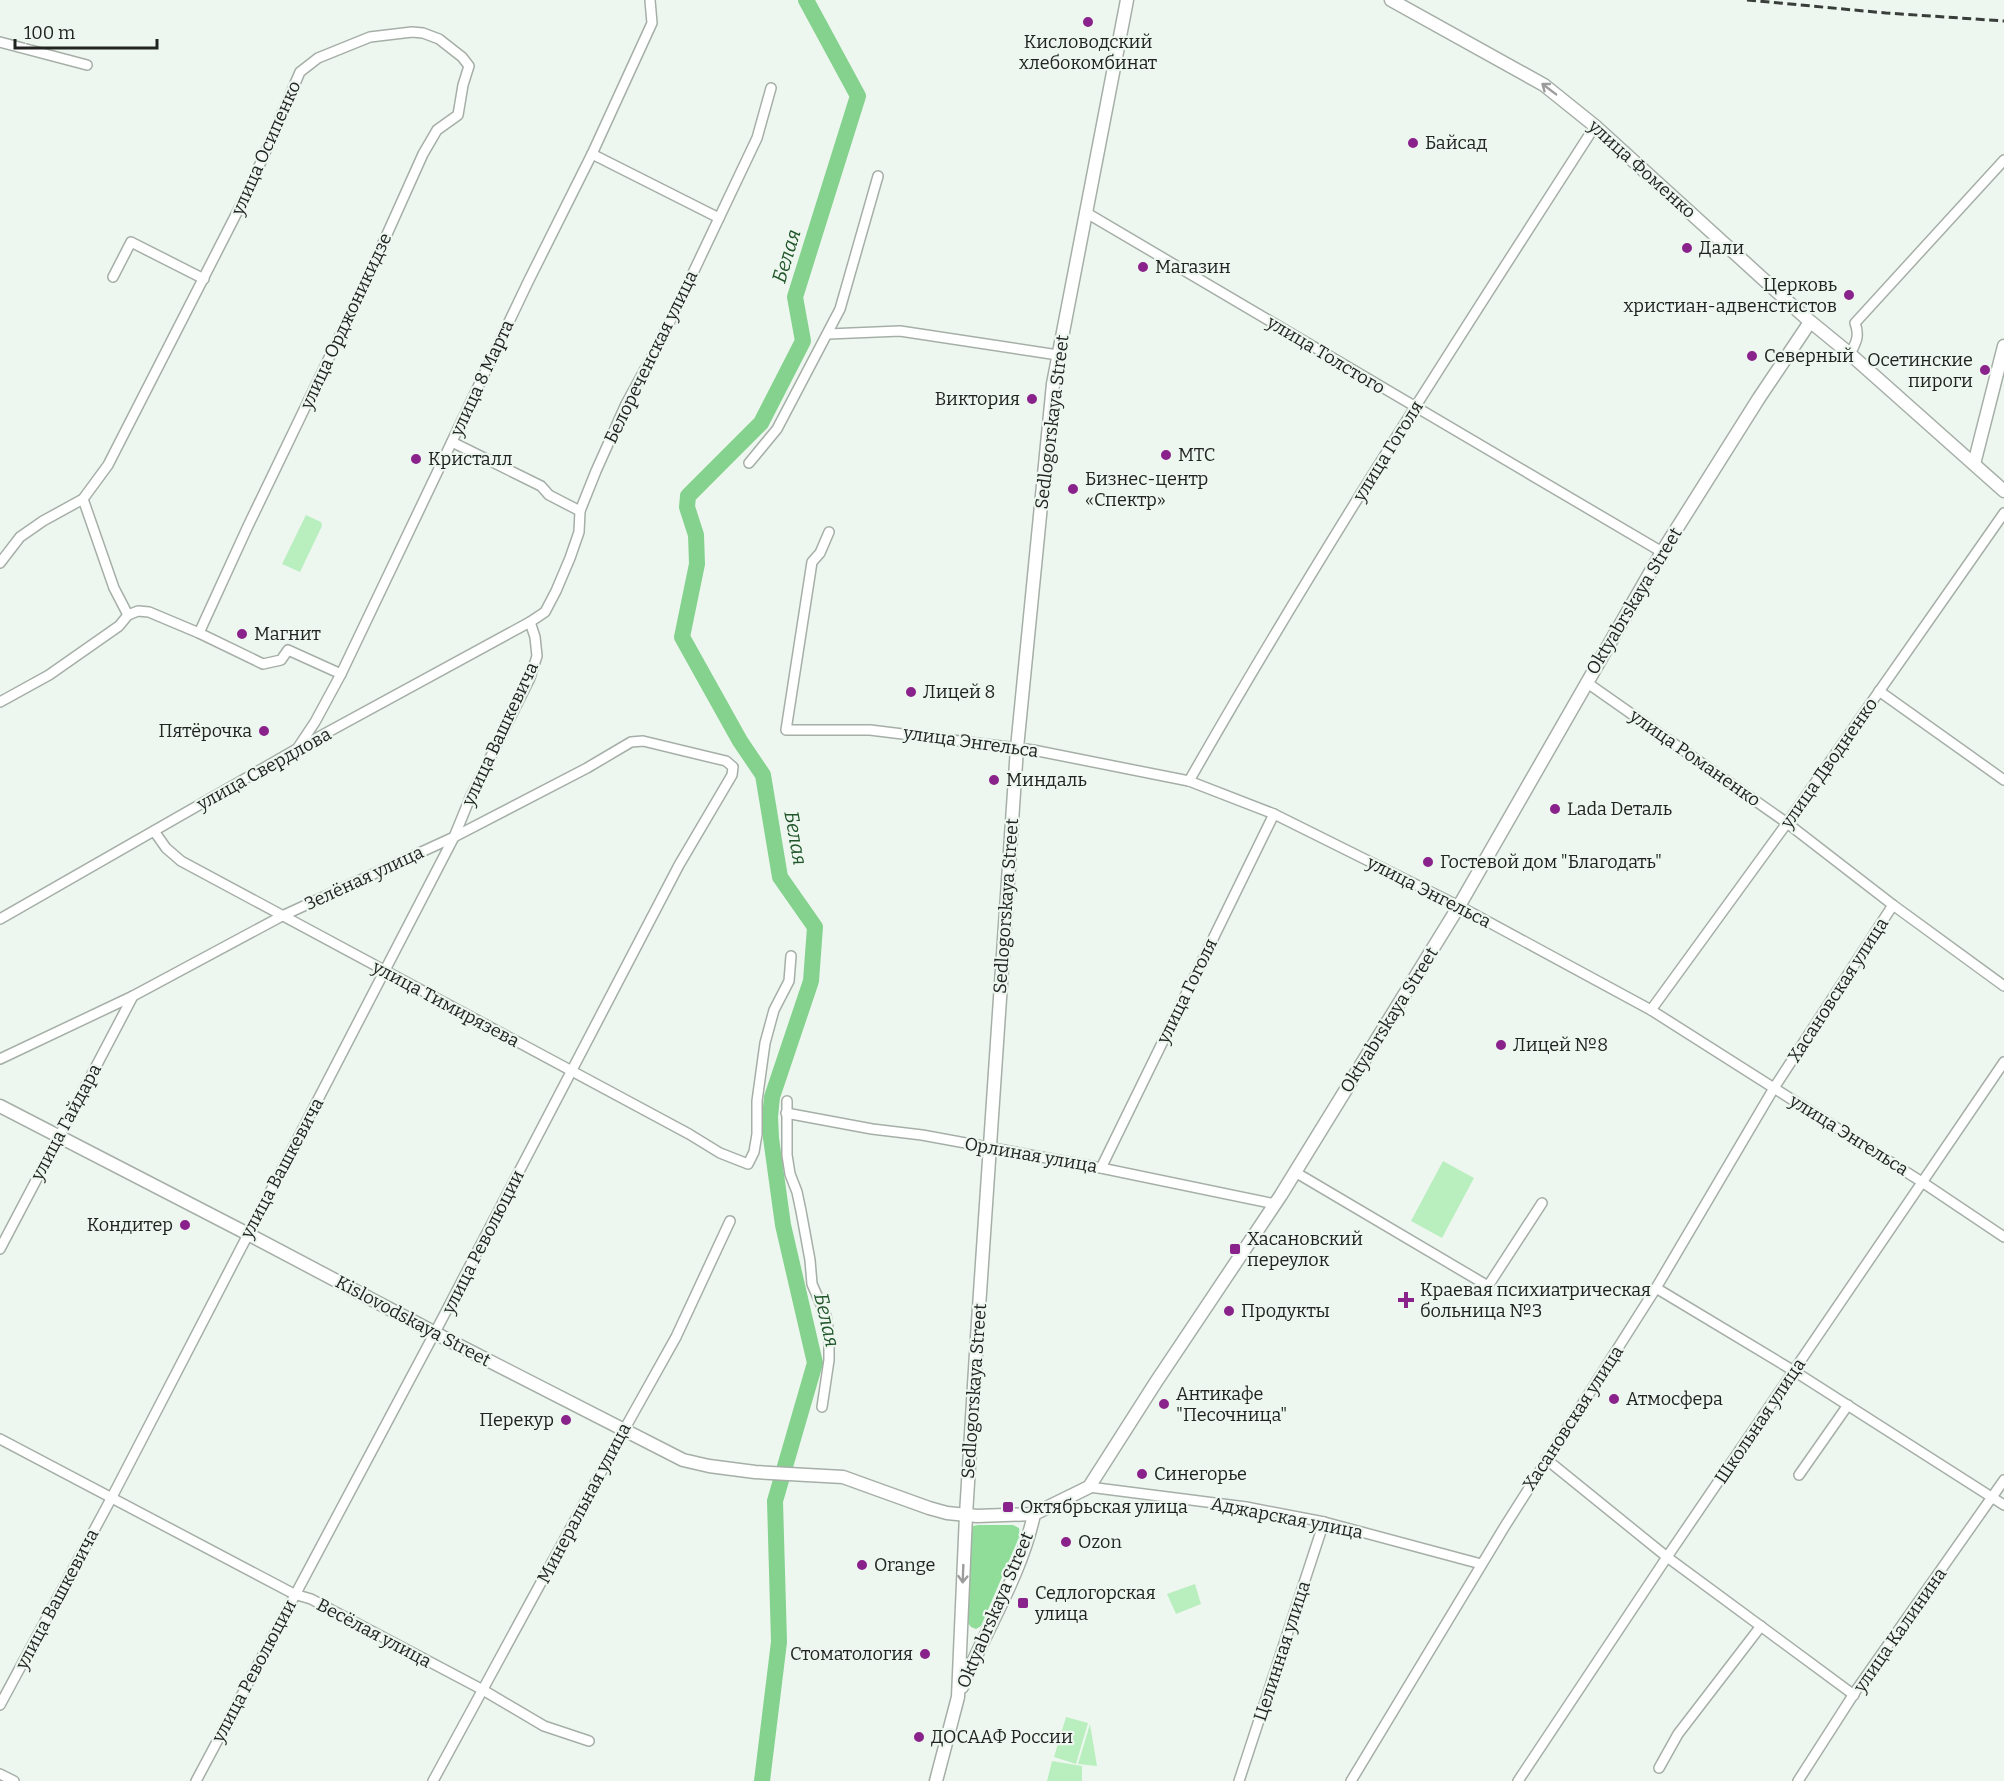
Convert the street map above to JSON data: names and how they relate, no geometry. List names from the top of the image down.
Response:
{
  "streets": {
    "main road": [
      "улица Фоменко",
      "Sedlogorskaya Street",
      "Oktyabrskaya Street",
      "Kislovodskaya Street"
    ],
    "street": [
      "улица Осипенко",
      "улица Орджоникидзе",
      "улица Толстого",
      "Белореченская улица",
      "улица 8 Марта",
      "улица Гоголя",
      "улица Вашкевича",
      "улица Энгельса",
      "улица Романенко",
      "улица Дводненко",
      "улица Свердлова",
      "Зелёная улица",
      "Хасановская улица",
      "улица Тимирязева",
      "улица Гайдара",
      "Орлиная улица",
      "улица Революции",
      "Школьная улица",
      "Минеральная улица",
      "Аджарская улица",
      "улица Калинина",
      "Весёлая улица",
      "Целинная улица"
    ]
  },
  "crossings": [
    ["улица Осипенко", "улица Орджоникидзе"],
    ["улица Фоменко", "улица Гоголя"],
    ["улица Фоменко", "Oktyabrskaya Street"],
    ["улица Толстого", "Sedlogorskaya Street"],
    ["улица Толстого", "улица Гоголя"],
    ["улица Толстого", "Oktyabrskaya Street"],
    ["Белореченская улица", "улица Вашкевича"],
    ["Белореченская улица", "улица Свердлова"],
    ["улица 8 Марта", "улица Свердлова"],
    ["Sedlogorskaya Street", "Oktyabrskaya Street"],
    ["Sedlogorskaya Street", "улица Энгельса"],
    ["Sedlogorskaya Street", "Орлиная улица"],
    ["Sedlogorskaya Street", "Kislovodskaya Street"],
    ["улица Гоголя", "улица Энгельса"],
    ["улица Гоголя", "Орлиная улица"],
    ["Oktyabrskaya Street", "улица Энгельса"],
    ["Oktyabrskaya Street", "улица Романенко"],
    ["Oktyabrskaya Street", "Орлиная улица"],
    ["Oktyabrskaya Street", "Аджарская улица"],
    ["улица Вашкевича", "улица Свердлова"],
    ["улица Вашкевича", "Зелёная улица"],
    ["улица Вашкевича", "улица Тимирязева"],
    ["улица Вашкевича", "Kislovodskaya Street"],
    ["улица Вашкевича", "Весёлая улица"],
    ["улица Энгельса", "улица Дводненко"],
    ["улица Энгельса", "Хасановская улица"],
    ["улица Энгельса", "Школьная улица"],
    ["улица Романенко", "улица Дводненко"],
    ["улица Романенко", "Хасановская улица"],
    ["улица Свердлова", "улица Тимирязева"],
    ["Зелёная улица", "улица Тимирязева"],
    ["Зелёная улица", "улица Гайдара"],
    ["Зелёная улица", "улица Революции"],
    ["Хасановская улица", "Аджарская улица"],
    ["улица Тимирязева", "улица Революции"],
    ["улица Гайдара", "Kislovodskaya Street"],
    ["улица Революции", "Kislovodskaya Street"],
    ["улица Революции", "Весёлая улица"],
    ["Kislovodskaya Street", "Минеральная улица"],
    ["Минеральная улица", "Весёлая улица"],
    ["Аджарская улица", "Целинная улица"]
  ],
  "water": ["Белая"],
  "places": {
    "other": [
      "Кисловодский хлебокомбинат",
      "Байсад",
      "Дали",
      "Магазин",
      "Церковь христиан-адвенстистов",
      "Северный",
      "Осетинские пироги",
      "Виктория",
      "МТС",
      "Кристалл",
      "Бизнес-центр «Спектр»",
      "Магнит",
      "Лицей 8",
      "Пятёрочка",
      "Миндаль",
      "Lada Dеталь",
      "Гостевой дом \"Благодать\"",
      "Лицей №8",
      "Кондитер",
      "Продукты",
      "Атмосфера",
      "Антикафе \"Песочница\"",
      "Перекур",
      "Синегорье",
      "Ozon",
      "Orange",
      "Стоматология",
      "ДОСААФ России"
    ],
    "transit": ["Хасановский переулок", "Октябрьская улица", "Седлогорская улица"],
    "health": ["Краевая психиатрическая больница №3"]
  },
  "scale_bar": "100 m"
}
